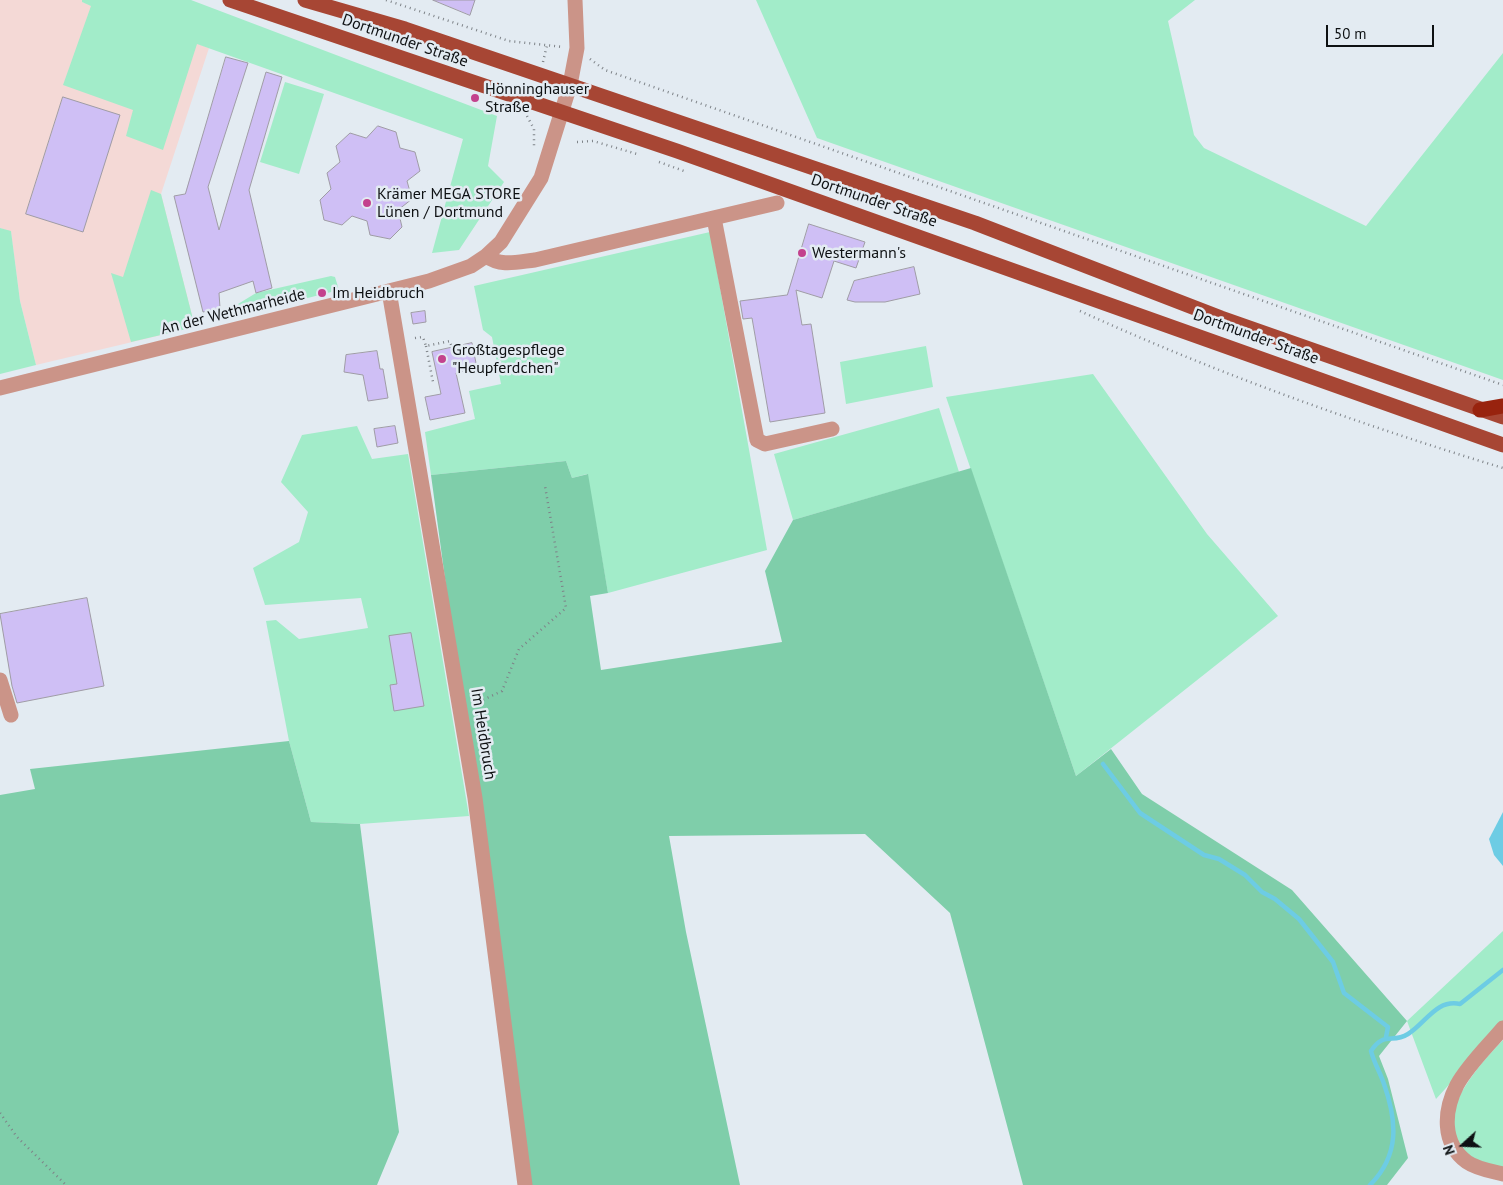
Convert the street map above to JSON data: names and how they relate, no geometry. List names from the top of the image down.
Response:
{
  "streets": {
    "main road": ["Dortmunder Straße"],
    "street": ["An der Wethmarheide", "Im Heidbruch"]
  },
  "crossings": [
    ["Dortmunder Straße", "An der Wethmarheide"],
    ["An der Wethmarheide", "Im Heidbruch"]
  ],
  "places": [
    "Hönninghauser Straße",
    "Krämer MEGA STORE Lünen / Dortmund",
    "Westermann's",
    "Im Heidbruch",
    "Großtagespflege \"Heupferdchen\""
  ],
  "scale_bar": "50 m",
  "north": "left"
}
